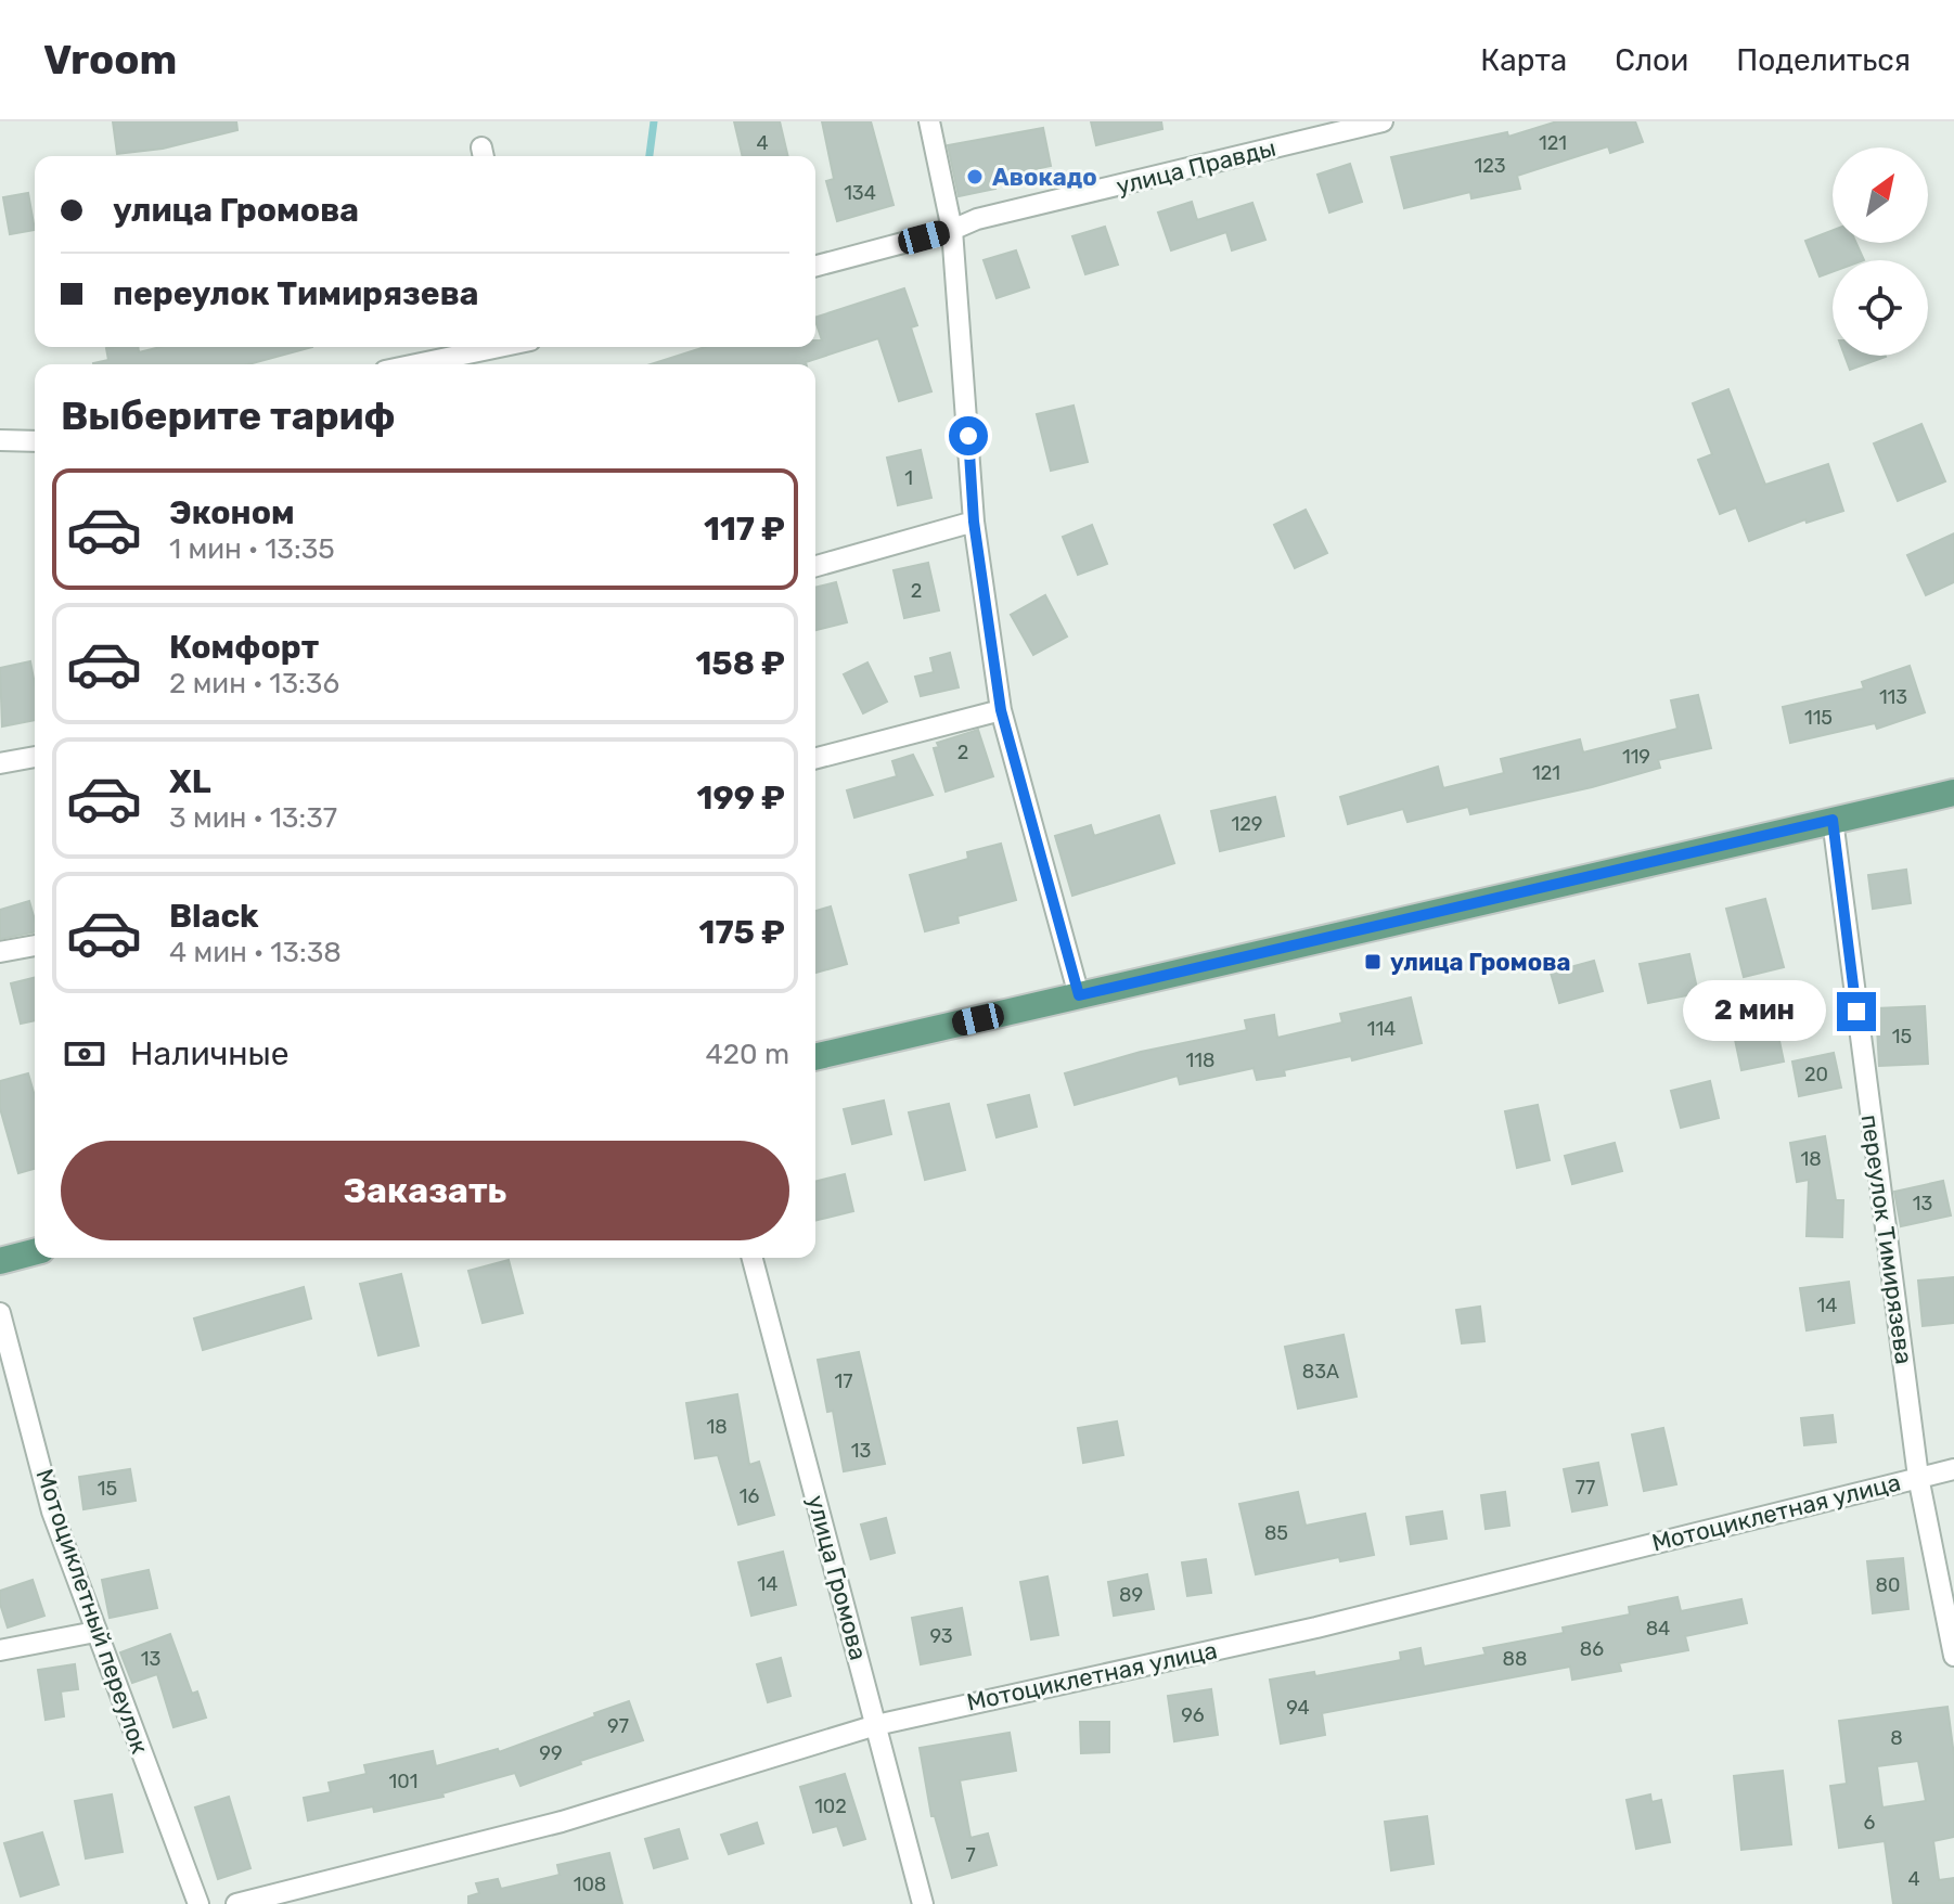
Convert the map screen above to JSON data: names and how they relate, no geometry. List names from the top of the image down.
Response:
{
  "streets": {
    "street": [
      "улица Правды",
      "переулок Тимирязева",
      "Мотоциклетная улица",
      "улица Громова",
      "Мотоциклетный переулок"
    ]
  },
  "crossings": [
    ["переулок Тимирязева", "Мотоциклетная улица"],
    ["Мотоциклетная улица", "улица Громова"]
  ],
  "places": {
    "other": ["Авокадо"],
    "transit": ["улица Громова"]
  },
  "house_numbers": [
    "4",
    "121",
    "123",
    "134",
    "1",
    "2",
    "113",
    "115",
    "2",
    "119",
    "121",
    "129",
    "114",
    "15",
    "118",
    "20",
    "18",
    "13",
    "14",
    "83А",
    "17",
    "18",
    "13",
    "77",
    "15",
    "16",
    "85",
    "14",
    "80",
    "89",
    "84",
    "93",
    "86",
    "13",
    "88",
    "94",
    "96",
    "97",
    "8",
    "99",
    "101",
    "102",
    "6",
    "7",
    "4",
    "108"
  ],
  "north": "top right",
  "page": {
    "header": "Vroom",
    "nav": ["Карта", "Слои", "Поделиться"],
    "banner": ["улица Громова", "переулок Тимирязева"],
    "heading": "Выберите тариф",
    "list": [
      {
        "name": "Эконом",
        "note": "1 мин · 13:35",
        "value": "117 ₽"
      },
      {
        "name": "Комфорт",
        "note": "2 мин · 13:36",
        "value": "158 ₽"
      },
      {
        "name": "XL",
        "note": "3 мин · 13:37",
        "value": "199 ₽"
      },
      {
        "name": "Black",
        "note": "4 мин · 13:38",
        "value": "175 ₽"
      }
    ],
    "bubble": "2 мин",
    "pay": ["Наличные", "420 m"],
    "buttons": "Заказать"
  }
}
